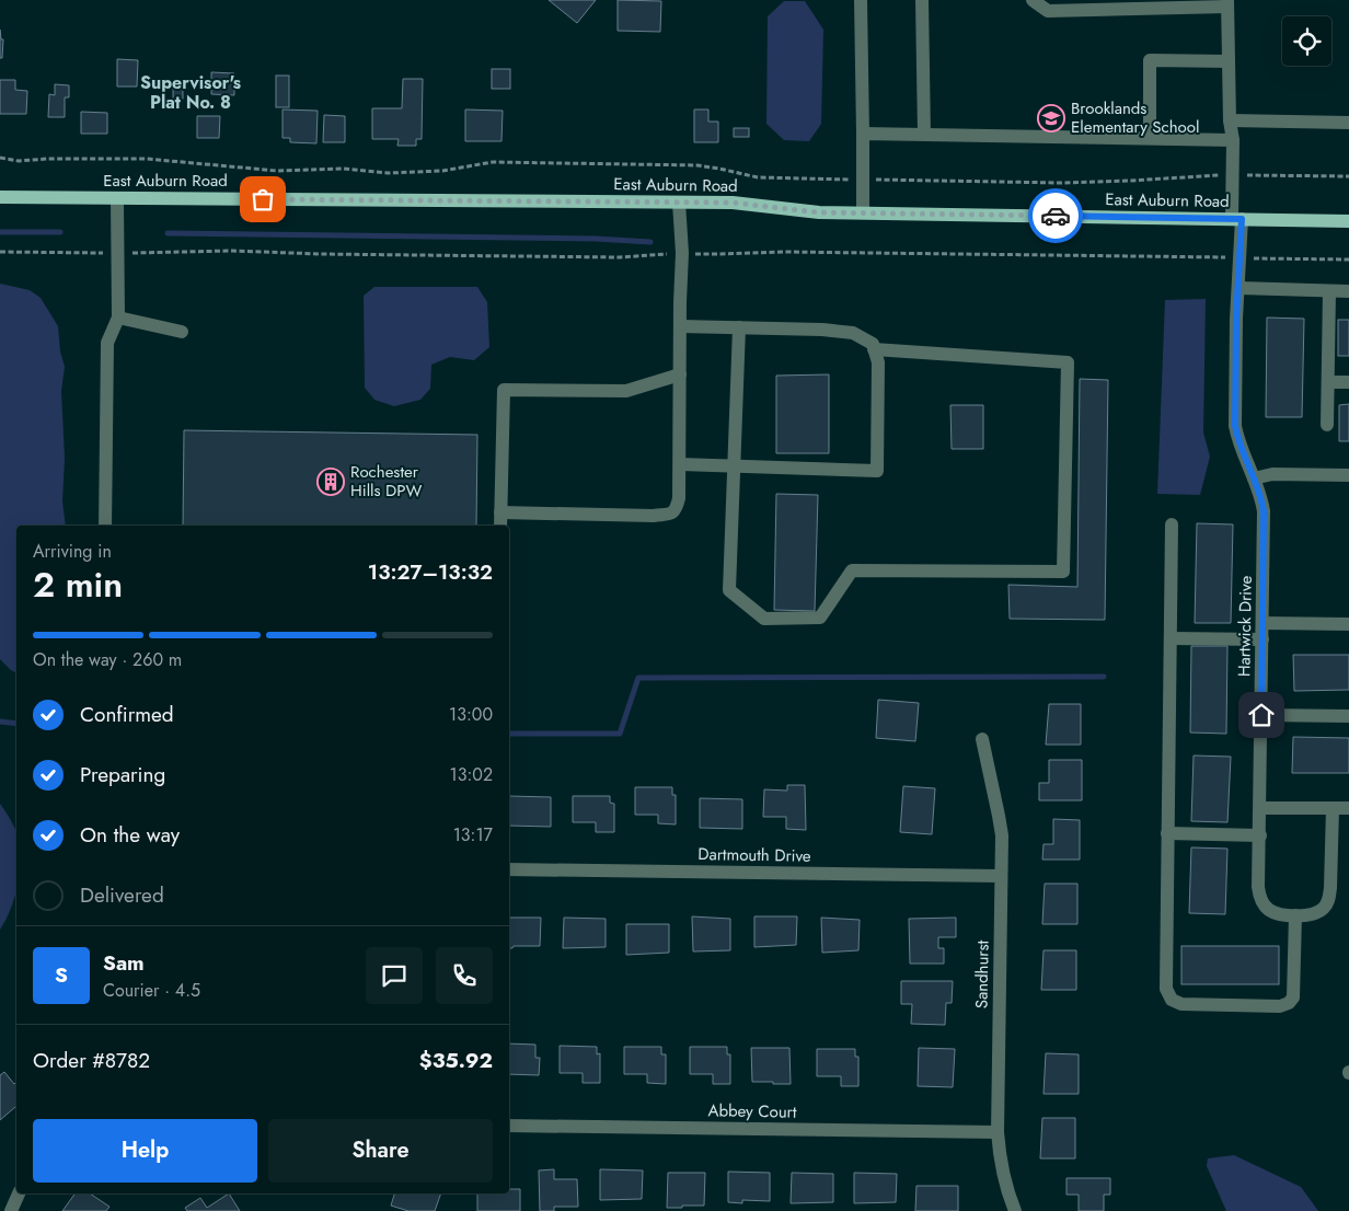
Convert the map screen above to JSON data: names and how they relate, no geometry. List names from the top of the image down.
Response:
{
  "streets": {
    "main road": ["East Auburn Road"],
    "street": [
      "Hartwick Drive",
      "Dartmouth Drive",
      "Sandhurst",
      "Abbey Court"
    ]
  },
  "crossings": [
    ["East Auburn Road", "Hartwick Drive"],
    ["Dartmouth Drive", "Sandhurst"],
    ["Sandhurst", "Abbey Court"]
  ],
  "districts": ["Supervisor's Plat No. 8"],
  "places": {
    "school or university": ["Brooklands Elementary School"],
    "building": ["Rochester Hills DPW"]
  },
  "page": {
    "heading": ["2 min", "Arriving in", "13:27–13:32"],
    "panel": [
      "Sam",
      "Courier · 4.5",
      "Order #8782",
      "$35.92"
    ],
    "bar": "On the way · 260 m",
    "list": [
      ["Confirmed", "13:00"],
      ["Preparing", "13:02"],
      ["On the way", "13:17"],
      "Delivered"
    ],
    "round": "S",
    "buttons": ["Help", "Share"]
  }
}
